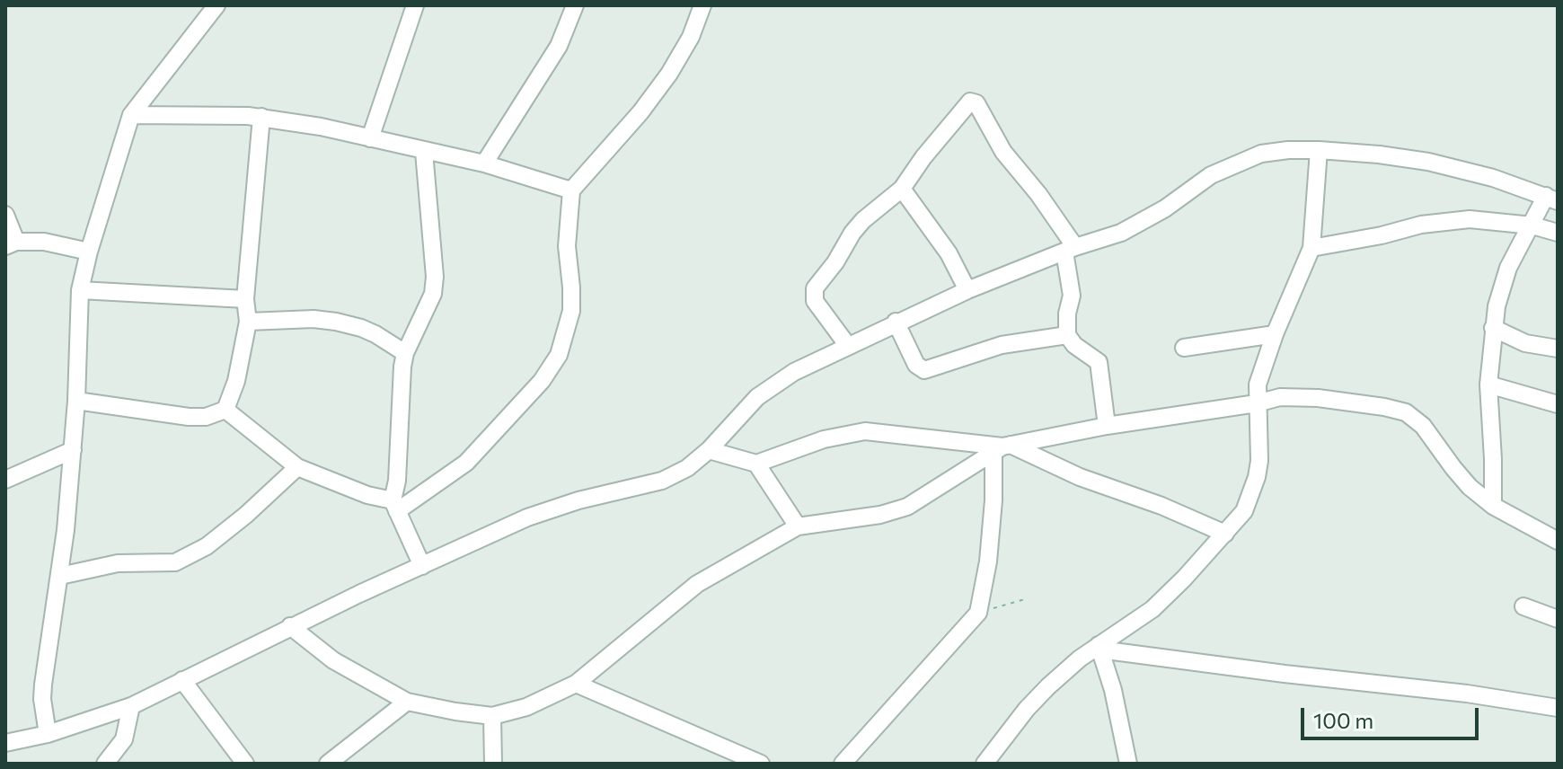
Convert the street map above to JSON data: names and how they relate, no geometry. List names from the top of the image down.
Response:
{
  "scale_bar": "100 m"
}
